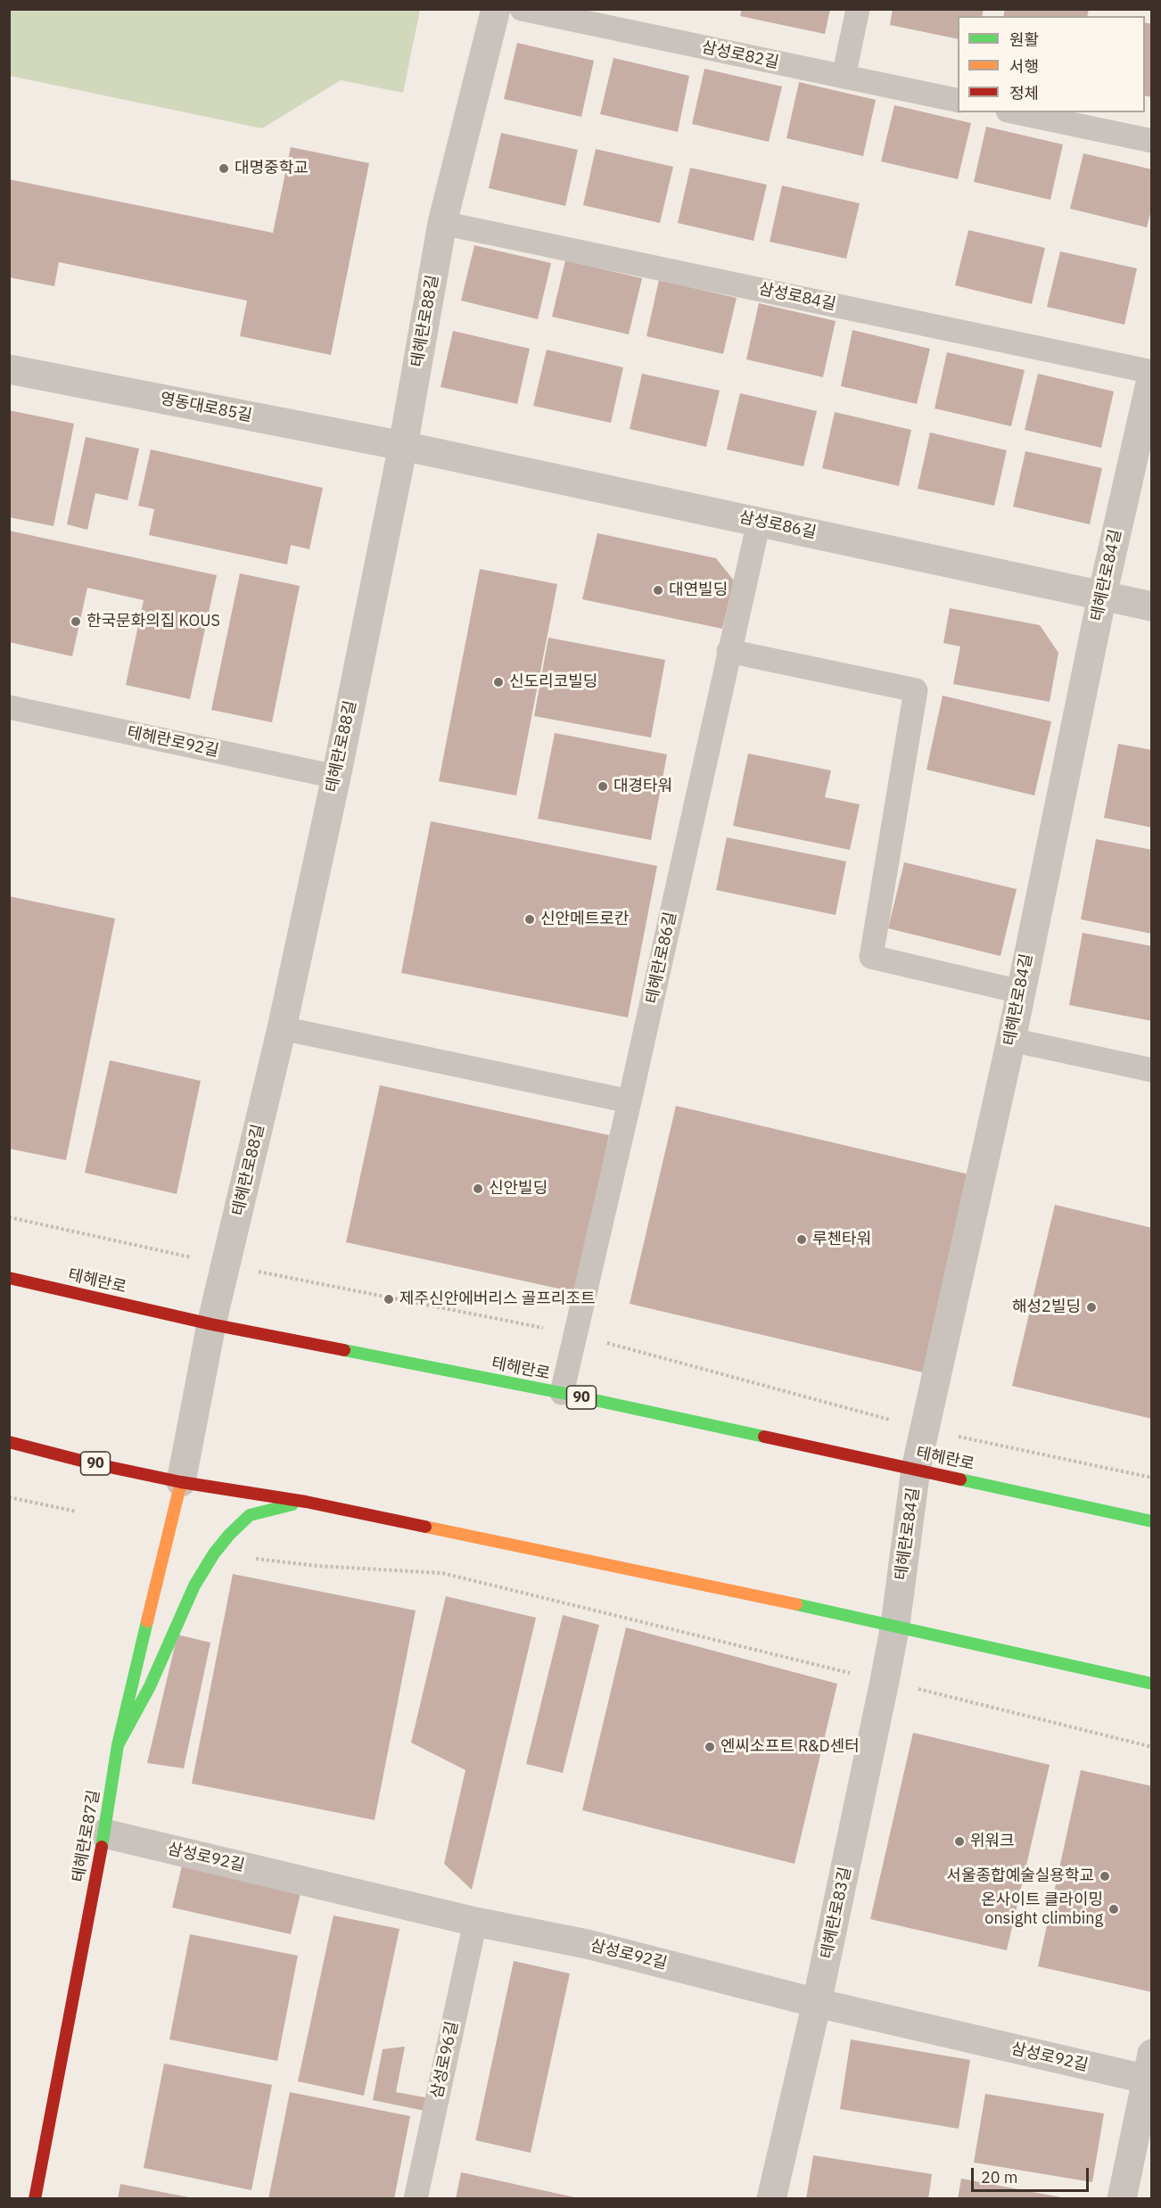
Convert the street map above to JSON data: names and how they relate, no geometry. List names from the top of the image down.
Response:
{
  "streets": {
    "main road": ["테헤란로", "90", "테헤란로87길"],
    "street": [
      "테헤란로88길",
      "영동대로85길",
      "삼성로86길",
      "테헤란로84길",
      "삼성로92길",
      "테헤란로83길"
    ],
    "lane": [
      "삼성로82길",
      "삼성로84길",
      "테헤란로92길",
      "테헤란로86길",
      "삼성로96길"
    ]
  },
  "crossings": [
    ["삼성로84길", "테헤란로88길"],
    ["삼성로84길", "테헤란로84길"],
    ["테헤란로88길", "영동대로85길"],
    ["테헤란로88길", "삼성로86길"],
    ["테헤란로88길", "테헤란로92길"],
    ["테헤란로88길", "테헤란로"],
    ["테헤란로88길", "90"],
    ["테헤란로88길", "테헤란로87길"],
    ["영동대로85길", "삼성로86길"],
    ["삼성로86길", "테헤란로84길"],
    ["삼성로86길", "테헤란로86길"],
    ["테헤란로84길", "테헤란로"],
    ["테헤란로84길", "90"],
    ["테헤란로84길", "테헤란로83길"],
    ["테헤란로86길", "테헤란로"],
    ["90", "테헤란로87길"],
    ["90", "테헤란로83길"],
    ["테헤란로87길", "삼성로92길"],
    ["삼성로92길", "테헤란로83길"],
    ["삼성로92길", "삼성로96길"]
  ],
  "places": [
    "대명중학교",
    "대연빌딩",
    "한국문화의집 KOUS",
    "신도리코빌딩",
    "대경타워",
    "신안메트로칸",
    "신안빌딩",
    "루첸타워",
    "제주신안에버리스 골프리조트",
    "해성2빌딩",
    "엔씨소프트 R&D센터",
    "위워크",
    "서울종합예술실용학교",
    "온사이트 클라이밍 onsight climbing"
  ],
  "legend": ["원활", "서행", "정체"],
  "scale_bar": "20 m"
}
